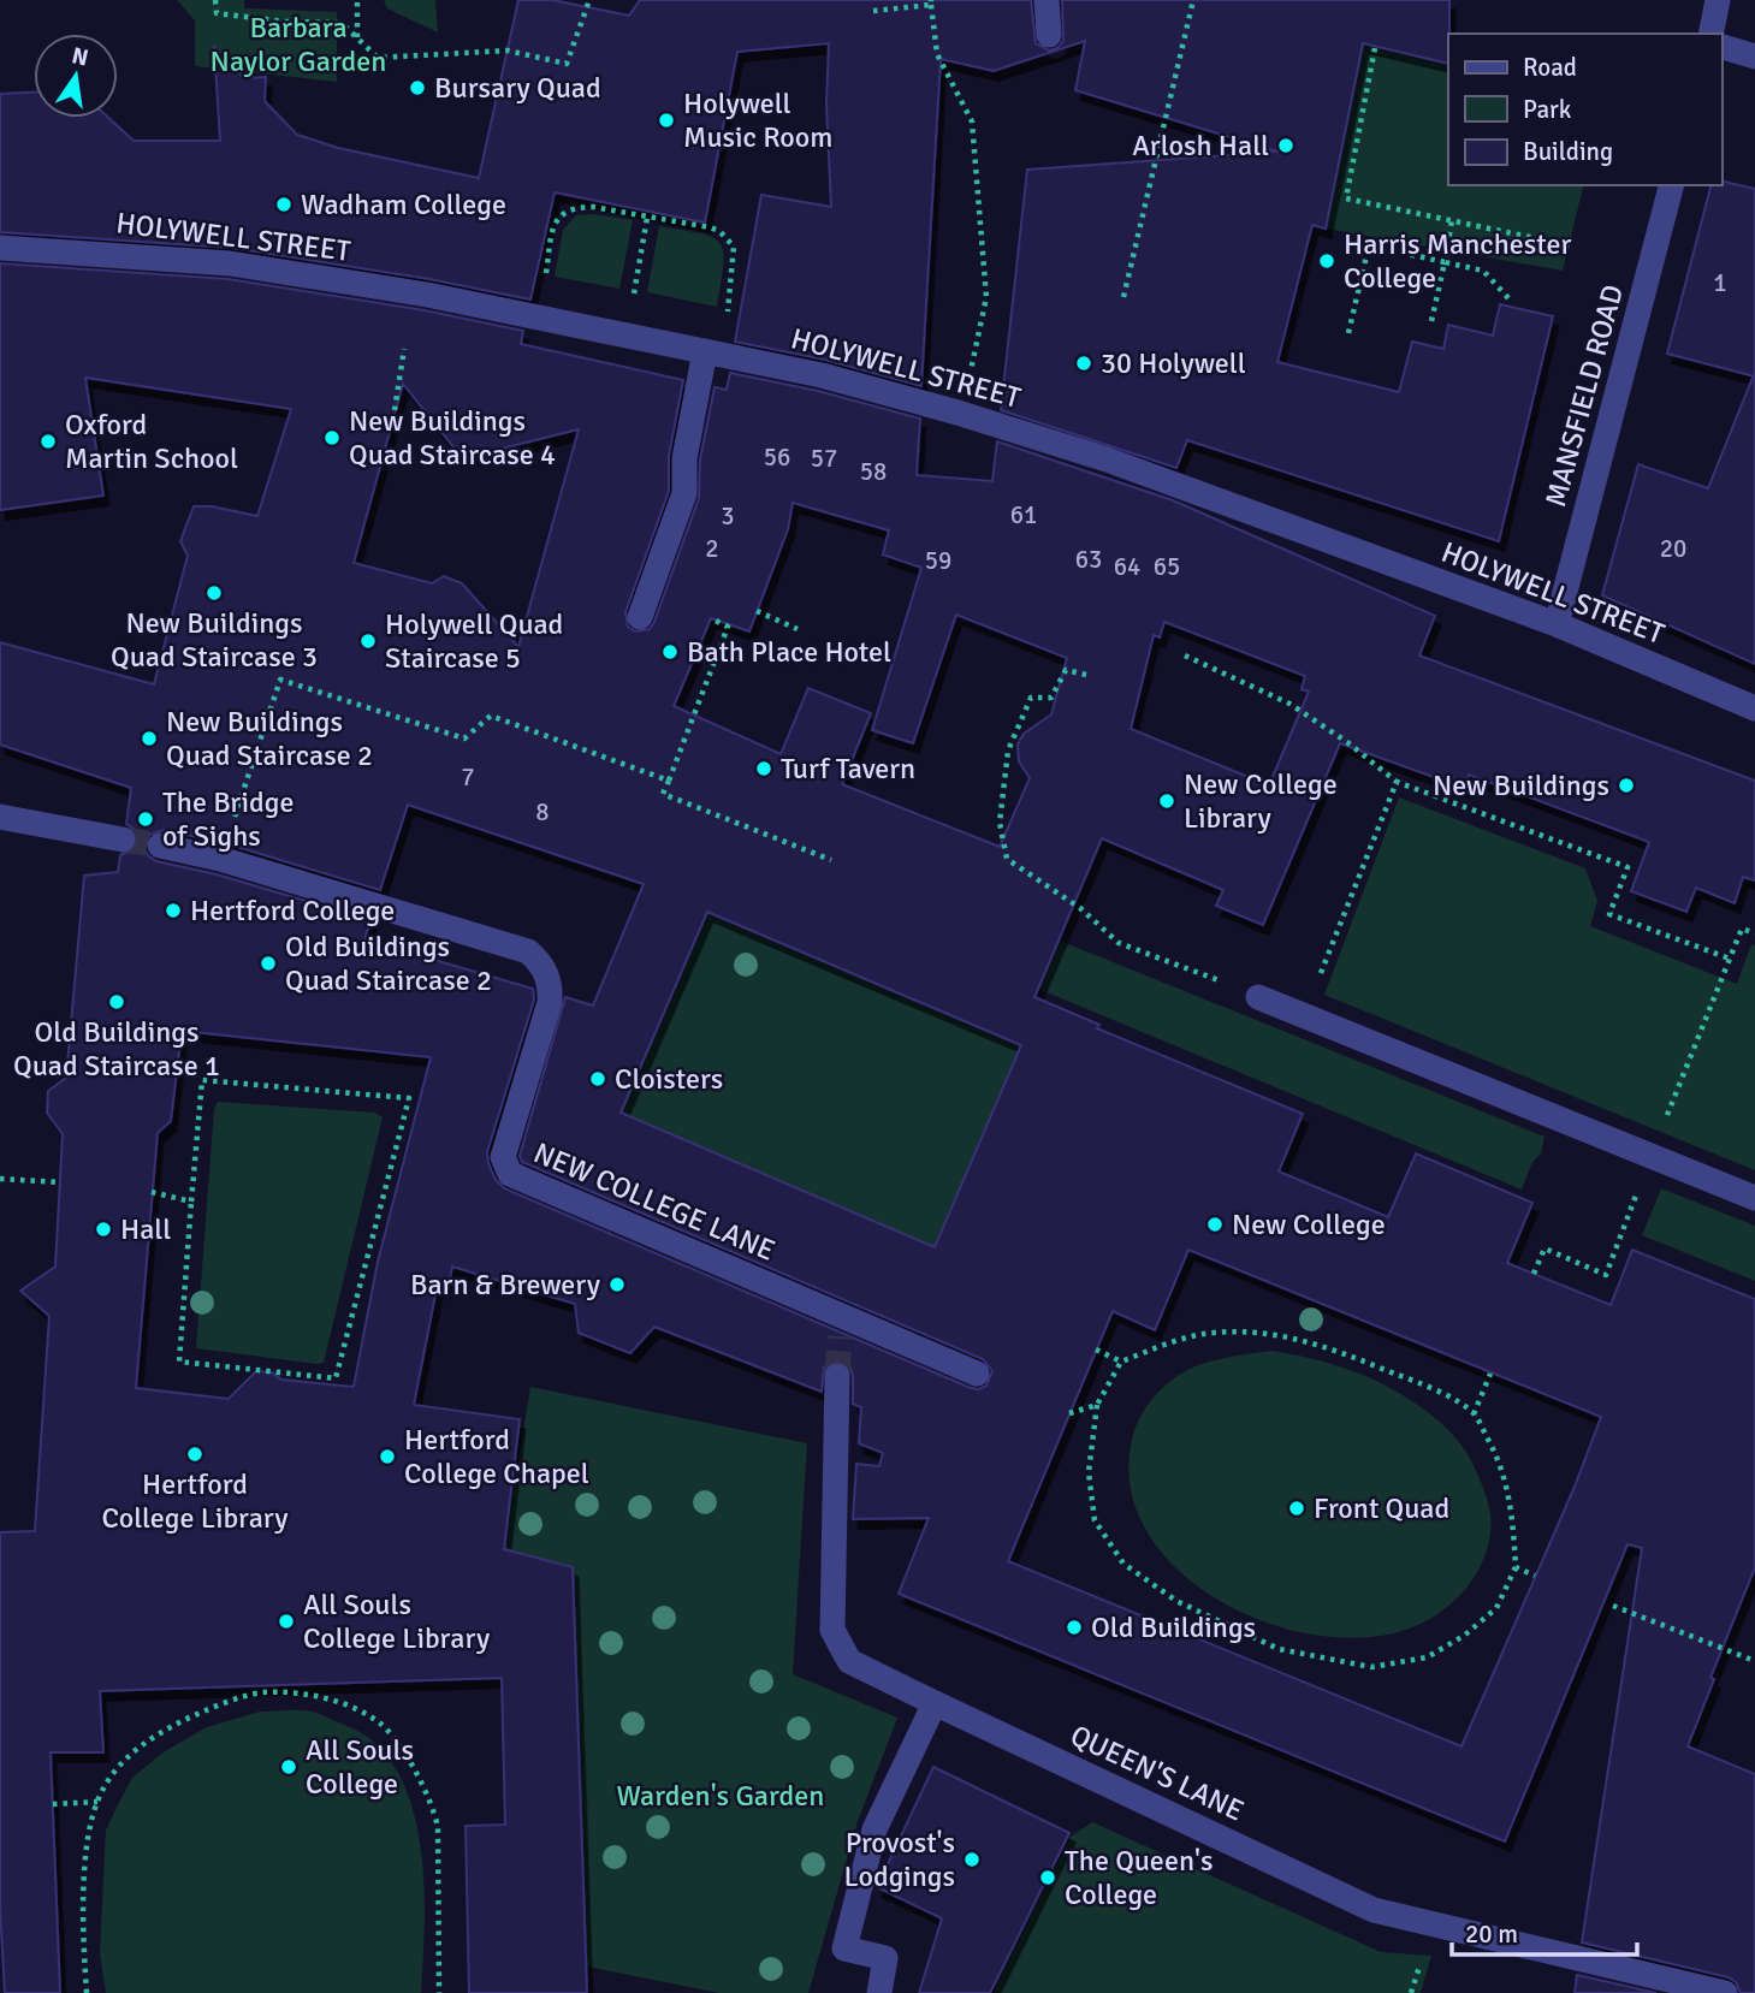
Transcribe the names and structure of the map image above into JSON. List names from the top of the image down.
{
  "streets": {
    "street": [
      "HOLYWELL STREET",
      "MANSFIELD ROAD",
      "NEW COLLEGE LANE",
      "QUEEN'S LANE"
    ]
  },
  "crossings": [
    ["HOLYWELL STREET", "MANSFIELD ROAD"]
  ],
  "parks": ["Barbara Naylor Garden", "Warden's Garden"],
  "places": [
    "Bursary Quad",
    "Holywell Music Room",
    "Arlosh Hall",
    "Wadham College",
    "Harris Manchester College",
    "30 Holywell",
    "New Buildings Quad Staircase 4",
    "Oxford Martin School",
    "New Buildings Quad Staircase 3",
    "Holywell Quad Staircase 5",
    "Bath Place Hotel",
    "New Buildings Quad Staircase 2",
    "Turf Tavern",
    "New Buildings",
    "New College Library",
    "The Bridge of Sighs",
    "Hertford College",
    "Old Buildings Quad Staircase 2",
    "Old Buildings Quad Staircase 1",
    "Cloisters",
    "New College",
    "Hall",
    "Barn & Brewery",
    "Hertford College Library",
    "Hertford College Chapel",
    "Front Quad",
    "All Souls College Library",
    "Old Buildings",
    "All Souls College",
    "Provost's Lodgings",
    "The Queen's College"
  ],
  "house_numbers": [
    "1",
    "56",
    "57",
    "58",
    "61",
    "3",
    "2",
    "20",
    "63",
    "59",
    "64",
    "65",
    "7",
    "8"
  ],
  "legend": ["Road", "Park", "Building"],
  "scale_bar": "20 m",
  "north": "top"
}
